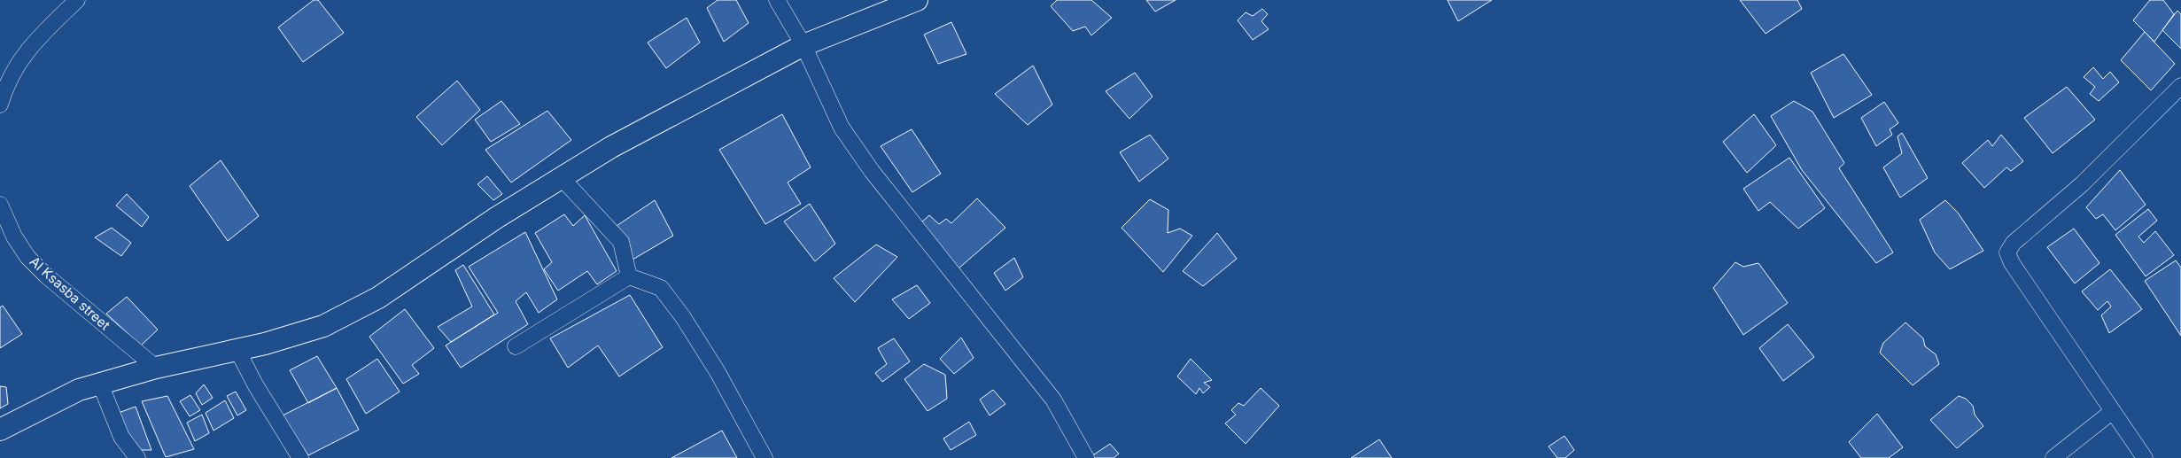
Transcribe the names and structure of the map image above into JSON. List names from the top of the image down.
{
  "streets": {
    "street": ["Al Ksasba street"]
  }
}
